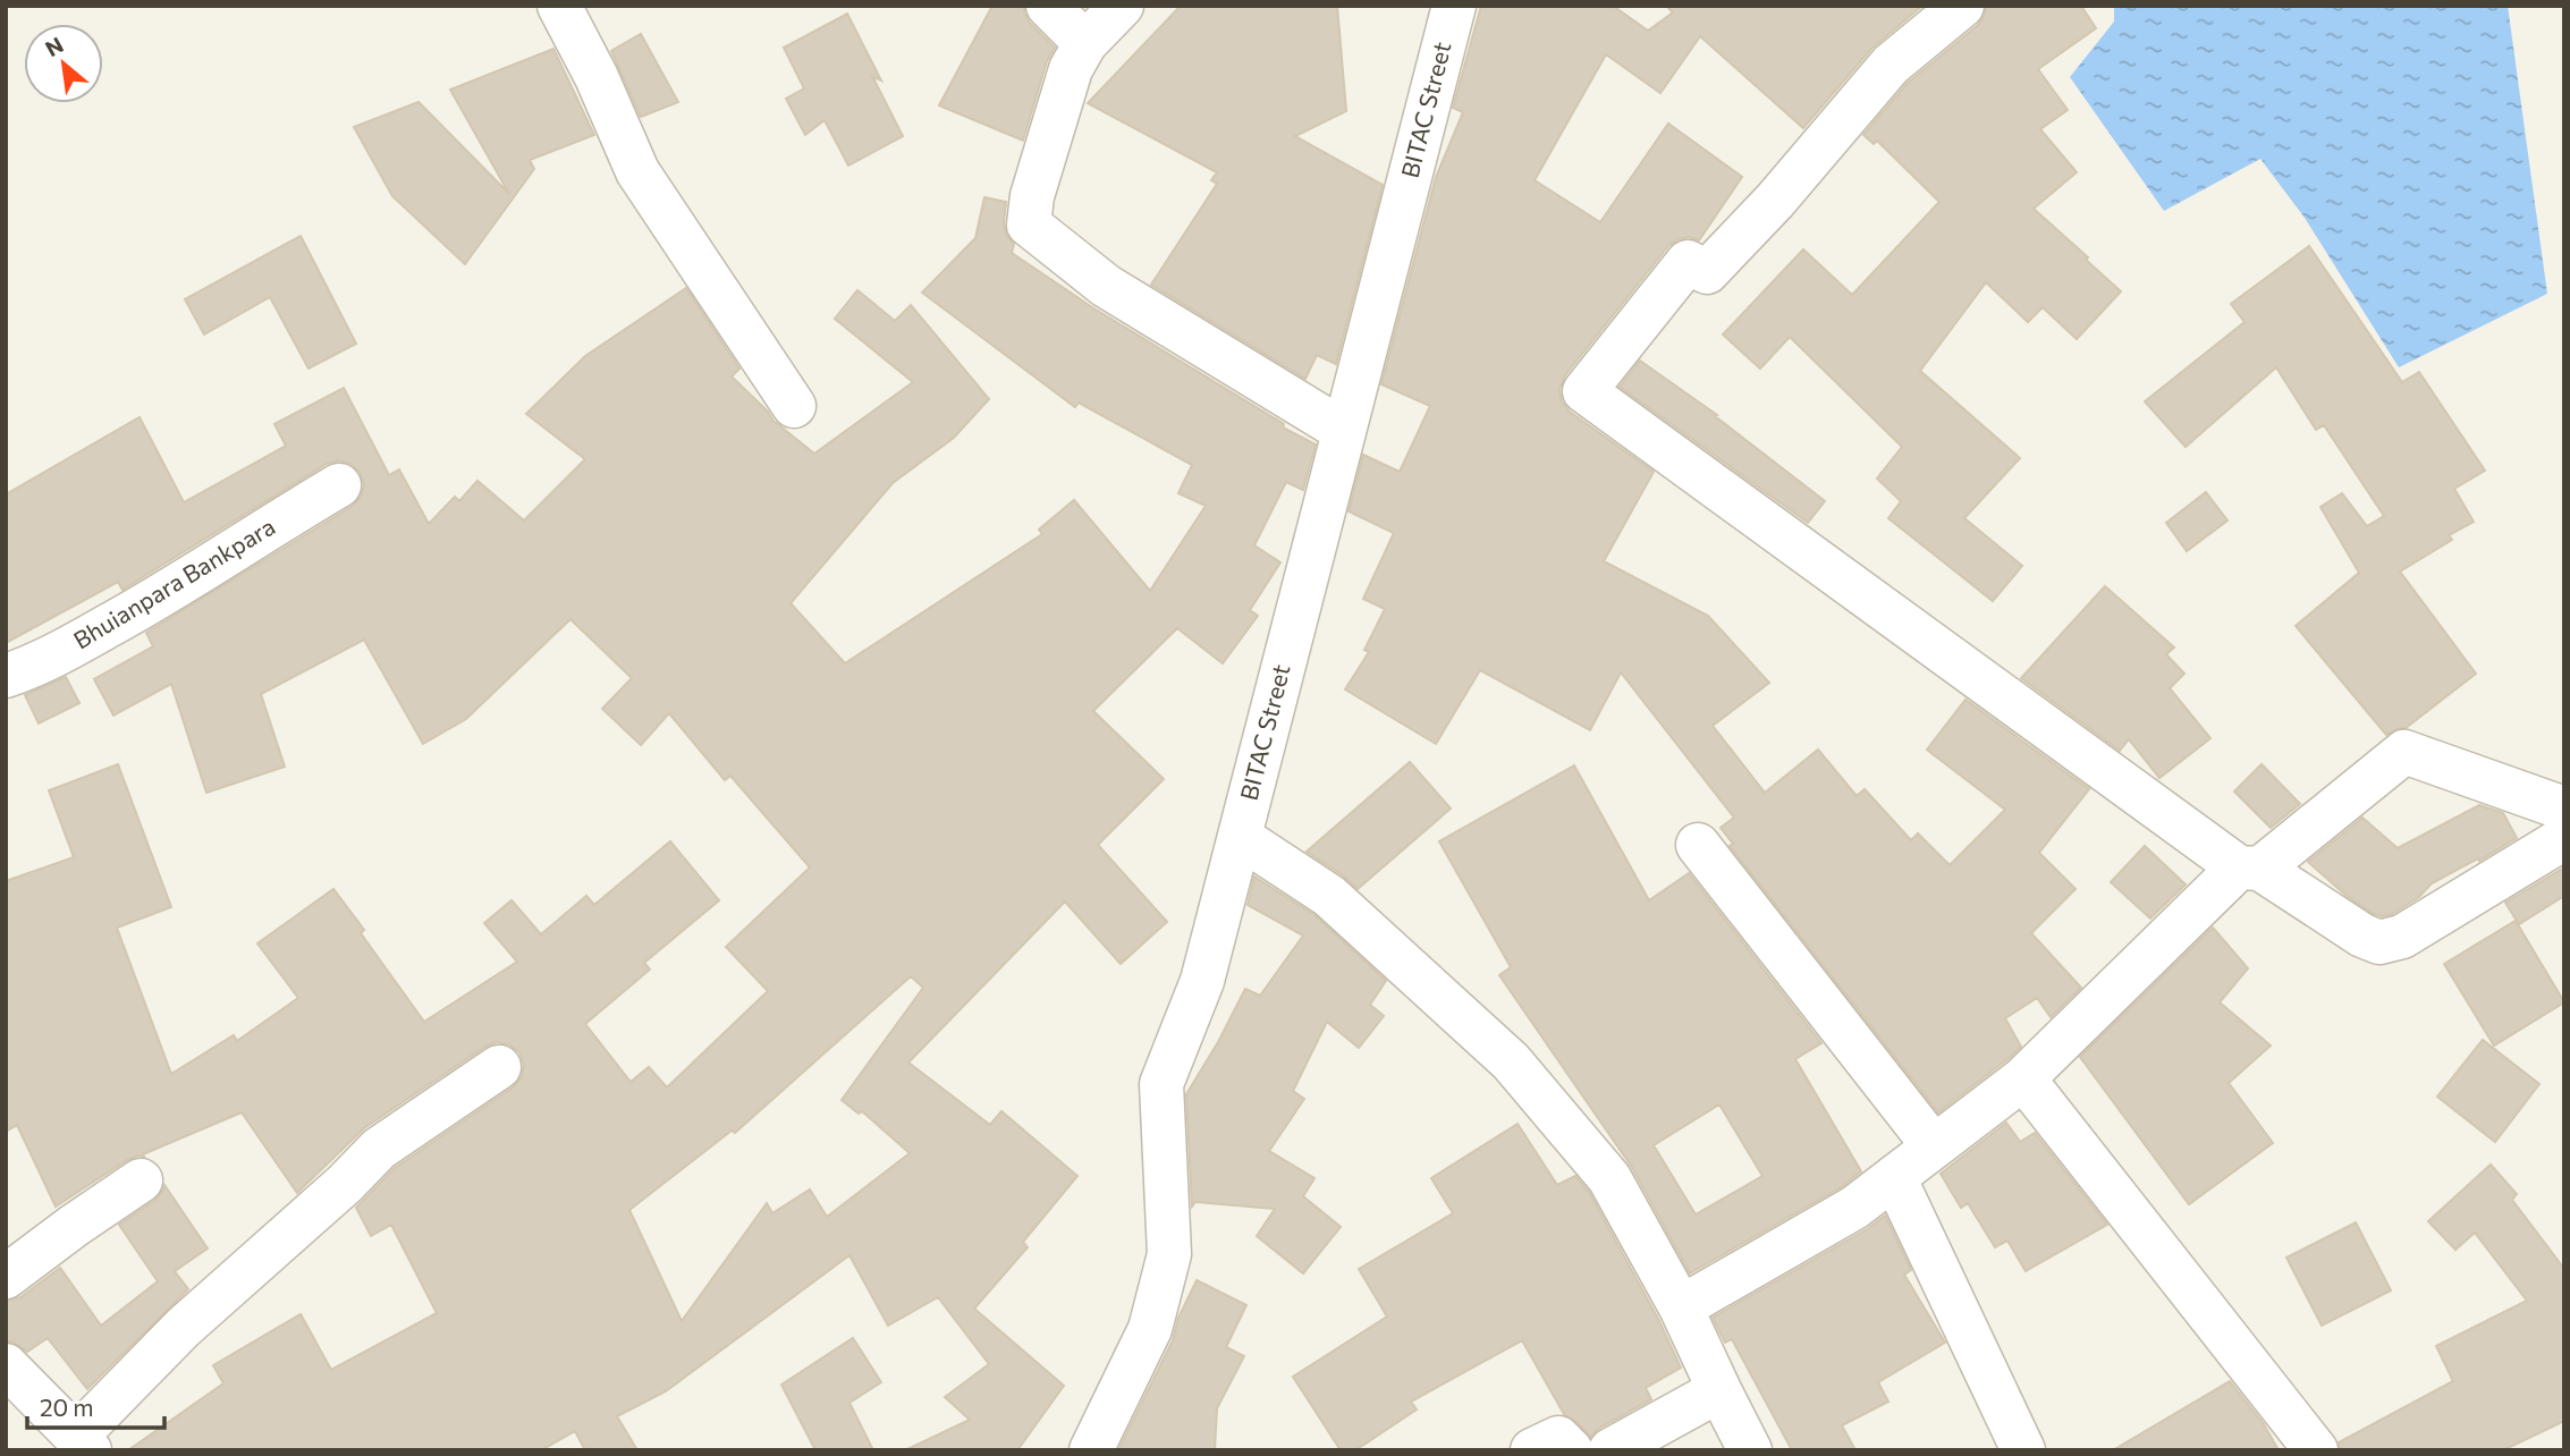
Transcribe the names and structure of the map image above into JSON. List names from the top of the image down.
{
  "streets": {
    "street": ["BITAC Street", "Bhuianpara Bankpara"]
  },
  "scale_bar": "20 m",
  "north": "top left"
}
